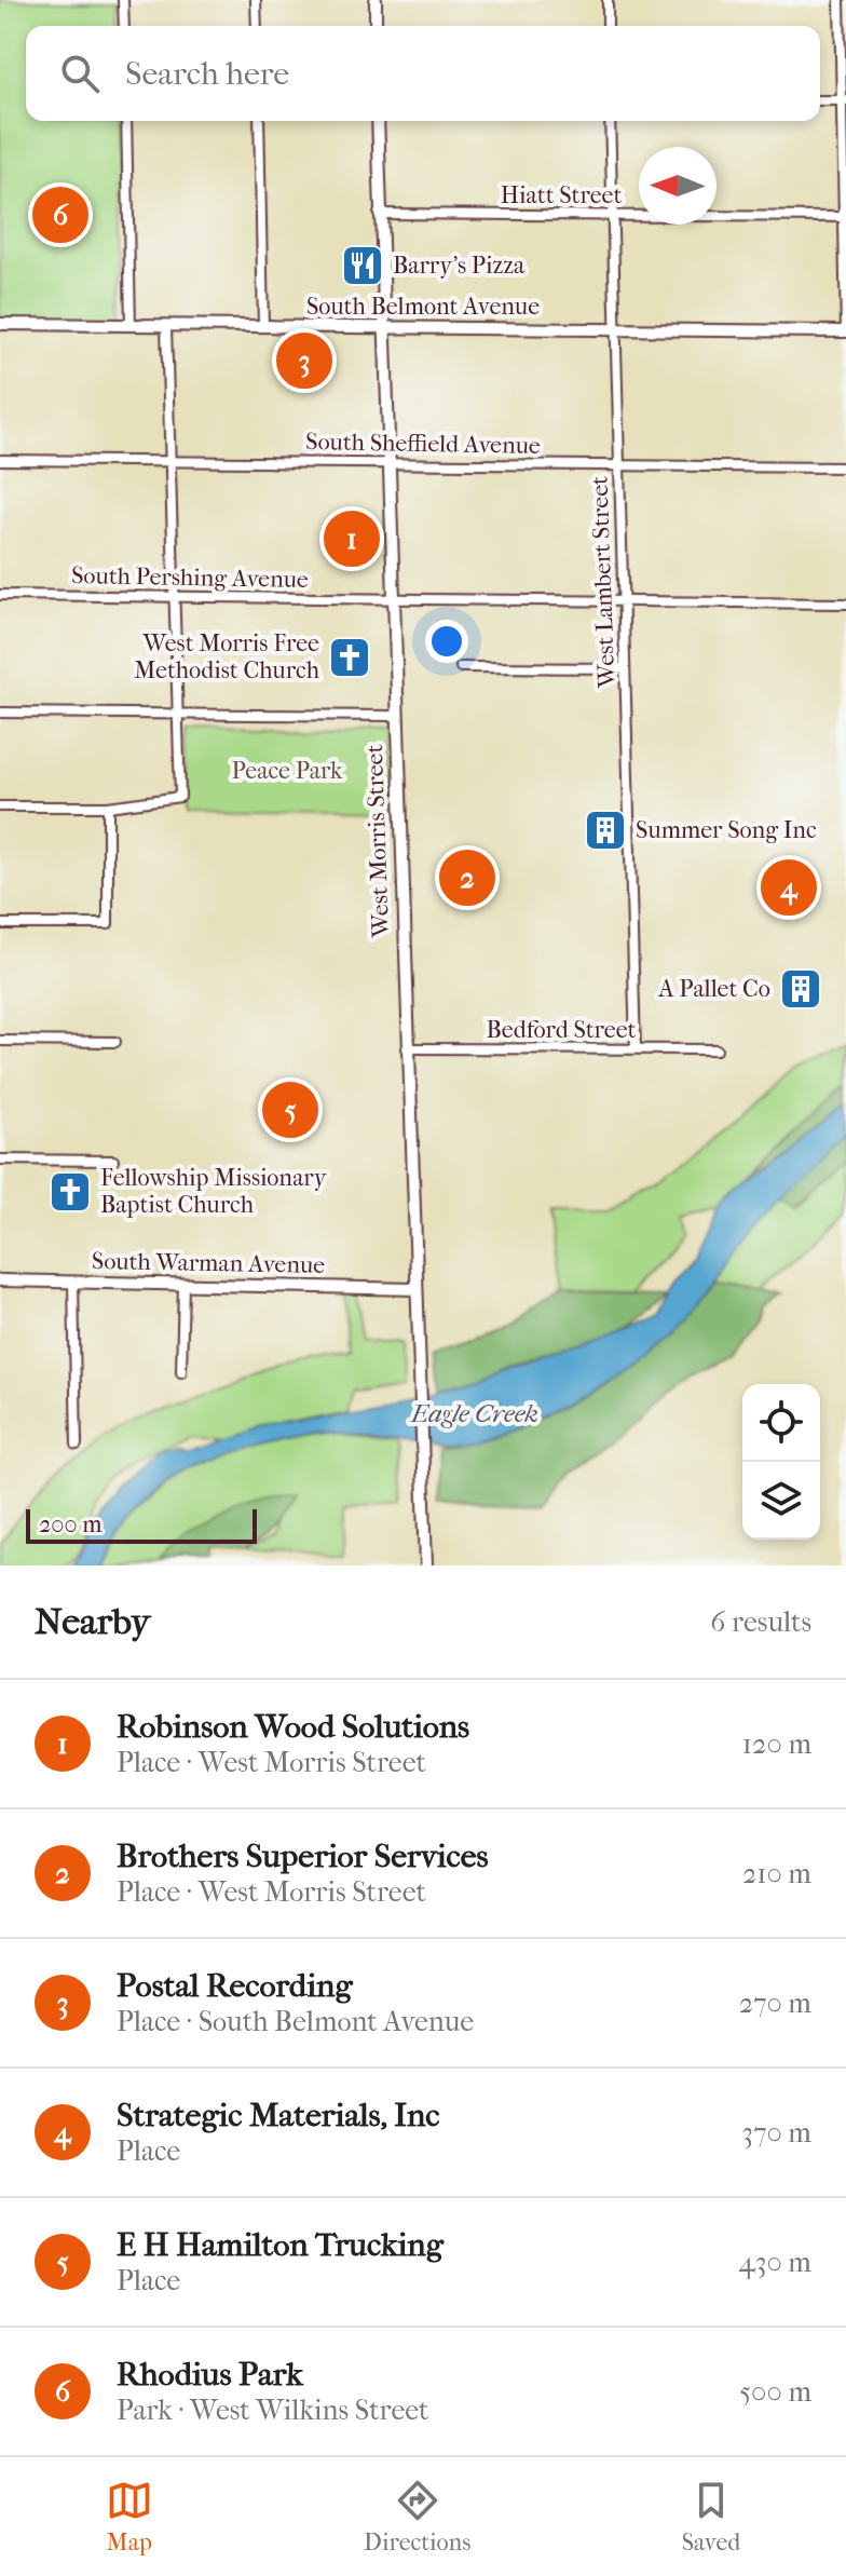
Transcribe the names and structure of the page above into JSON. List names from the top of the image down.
{
  "streets": {
    "main road": ["South Belmont Avenue", "West Morris Street", "South Warman Avenue"],
    "street": [
      "Hiatt Street",
      "South Sheffield Avenue",
      "South Pershing Avenue",
      "West Lambert Street",
      "Bedford Street"
    ]
  },
  "crossings": [
    ["Hiatt Street", "West Lambert Street"],
    ["Hiatt Street", "West Morris Street"],
    ["South Belmont Avenue", "West Lambert Street"],
    ["South Belmont Avenue", "West Morris Street"],
    ["South Sheffield Avenue", "West Lambert Street"],
    ["South Sheffield Avenue", "West Morris Street"],
    ["South Pershing Avenue", "West Lambert Street"],
    ["South Pershing Avenue", "West Morris Street"],
    ["West Lambert Street", "Bedford Street"],
    ["West Morris Street", "Bedford Street"],
    ["West Morris Street", "South Warman Avenue"]
  ],
  "water": ["Eagle Creek"],
  "parks": ["Peace Park"],
  "places": {
    "restaurant": ["Barry's Pizza"],
    "church": ["West Morris Free Methodist Church", "Fellowship Missionary Baptist Church"],
    "building": ["Summer Song Inc", "A Pallet Co"]
  },
  "scale_bar": "200 m",
  "north": "left",
  "page": {
    "search": "Search here",
    "pins": [
      "6",
      "3",
      "1",
      "2",
      "4",
      "5"
    ],
    "scale": "200 m",
    "heading": ["Nearby", "6 results"],
    "list": [
      {
        "mark": "1",
        "name": "Robinson Wood Solutions",
        "note": "Place · West Morris Street",
        "value": "120 m"
      },
      {
        "mark": "2",
        "name": "Brothers Superior Services",
        "note": "Place · West Morris Street",
        "value": "210 m"
      },
      {
        "mark": "3",
        "name": "Postal Recording",
        "note": "Place · South Belmont Avenue",
        "value": "270 m"
      },
      {
        "mark": "4",
        "name": "Strategic Materials, Inc",
        "note": "Place",
        "value": "370 m"
      },
      {
        "mark": "5",
        "name": "E H Hamilton Trucking",
        "note": "Place",
        "value": "430 m"
      },
      {
        "mark": "6",
        "name": "Rhodius Park",
        "note": "Park · West Wilkins Street",
        "value": "500 m"
      }
    ],
    "nav": ["Map", "Directions", "Saved"]
  }
}
